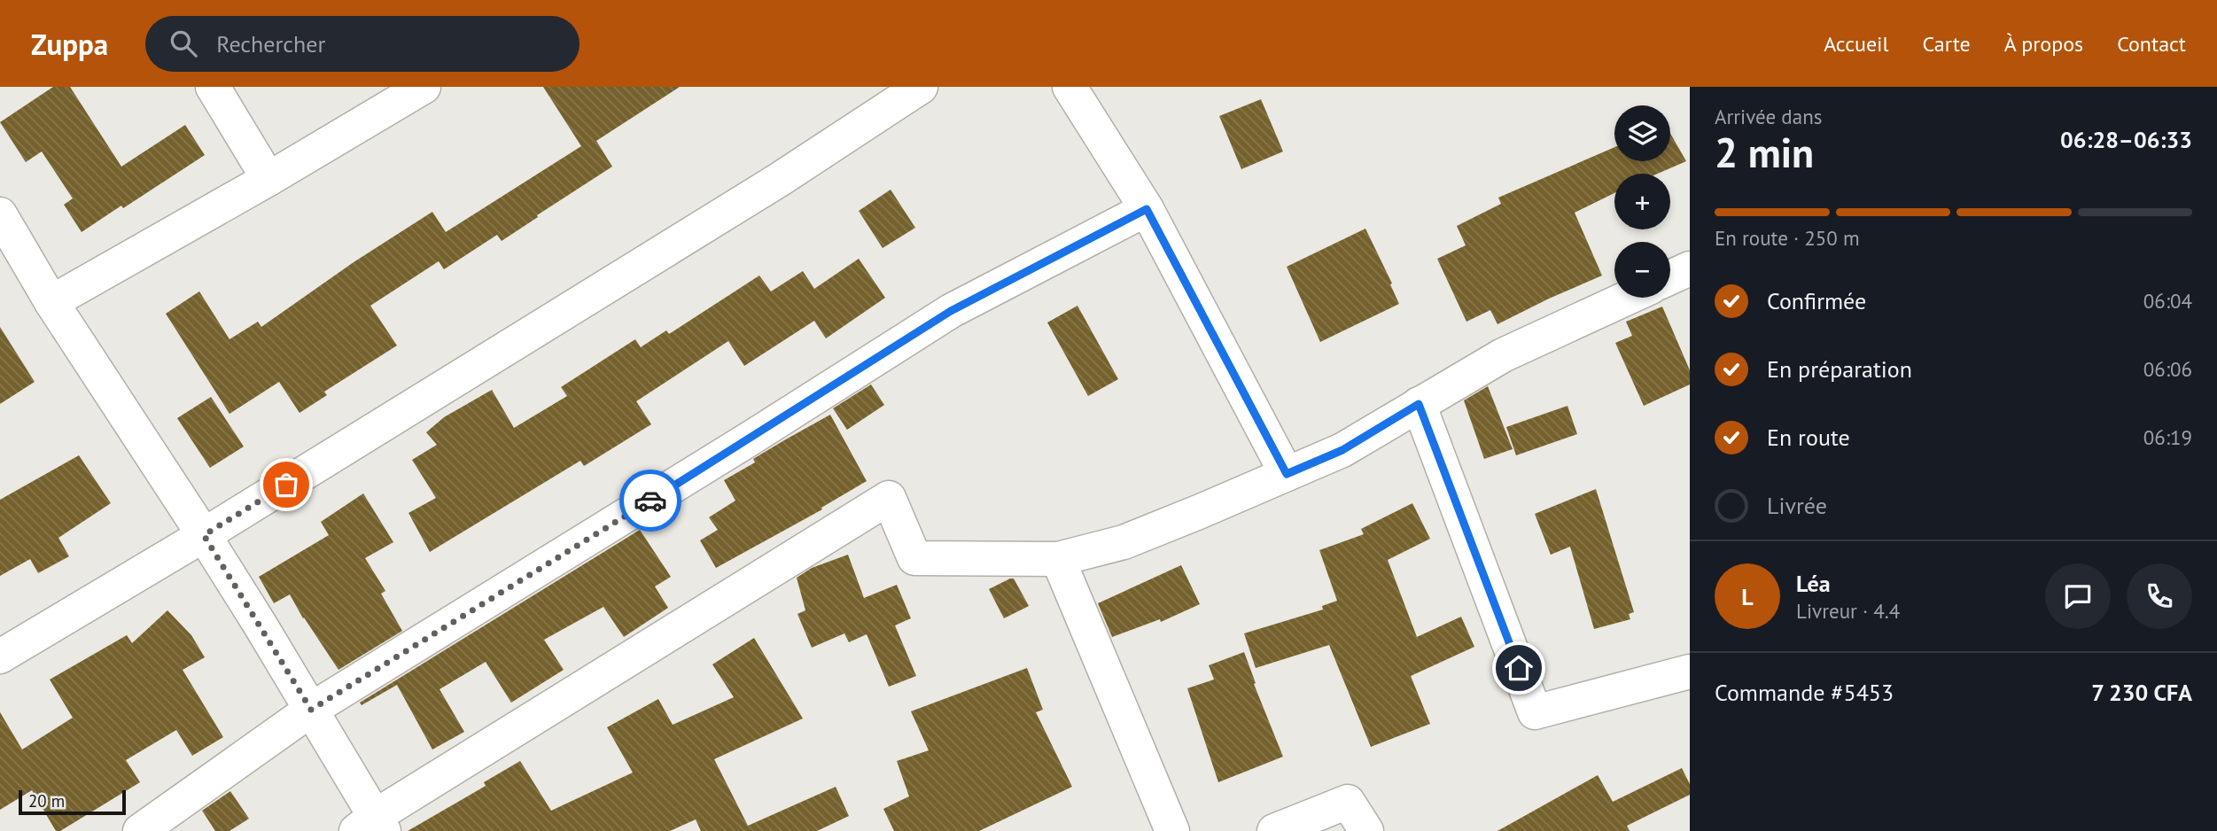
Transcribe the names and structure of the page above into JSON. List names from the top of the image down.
{
  "scale_bar": "20 m",
  "page": {
    "header": "Zuppa",
    "search": "Rechercher",
    "nav": [
      "Accueil",
      "Carte",
      "À propos",
      "Contact"
    ],
    "heading": ["2 min", "Arrivée dans", "06:28–06:33"],
    "panel": [
      "Léa",
      "Livreur · 4.4",
      "Commande #5453",
      "7 230 CFA"
    ],
    "map_buttons": ["+", "−"],
    "bar": "En route · 250 m",
    "list": [
      ["Confirmée", "06:04"],
      ["En préparation", "06:06"],
      ["En route", "06:19"],
      "Livrée"
    ],
    "round": "L",
    "scale": "20 m"
  }
}
